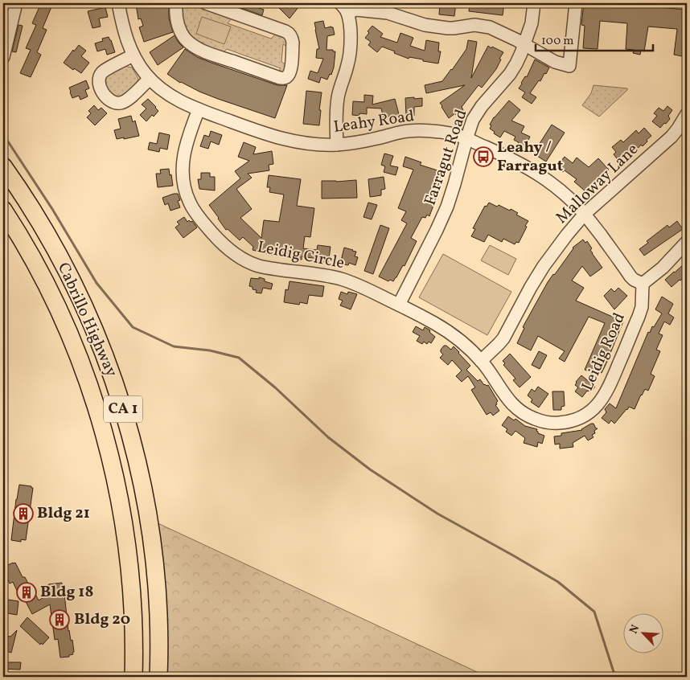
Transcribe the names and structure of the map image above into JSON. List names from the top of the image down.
{
  "streets": {
    "highway": ["Cabrillo Highway", "CA 1"],
    "street": [
      "Leahy Road",
      "Farragut Road",
      "Malloway Lane",
      "Leidig Circle",
      "Leidig Road"
    ]
  },
  "crossings": [
    ["Leahy Road", "Farragut Road"],
    ["Leahy Road", "Malloway Lane"],
    ["Leahy Road", "Leidig Circle"],
    ["Leahy Road", "Leidig Road"],
    ["Farragut Road", "Leidig Circle"],
    ["Malloway Lane", "Leidig Circle"],
    ["Malloway Lane", "Leidig Road"],
    ["Leidig Circle", "Leidig Road"]
  ],
  "places": {
    "bus stop": ["Leahy / Farragut"],
    "building": ["Bldg 21", "Bldg 18", "Bldg 20"]
  },
  "scale_bar": "100 m",
  "north": "top left"
}
